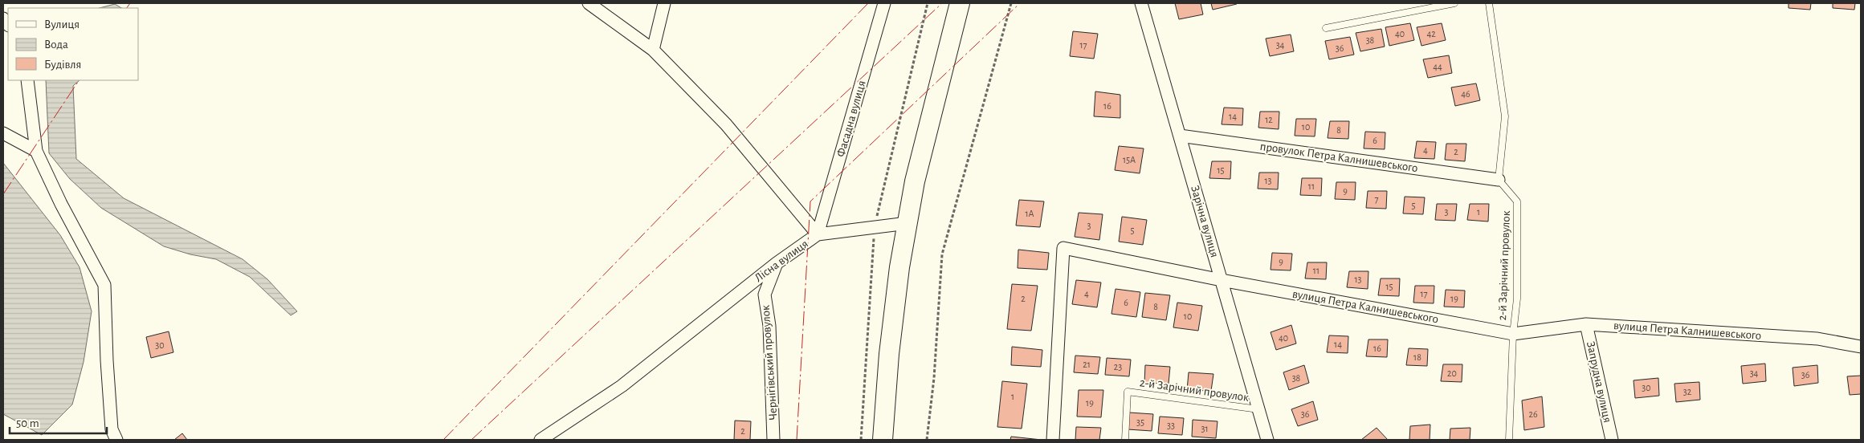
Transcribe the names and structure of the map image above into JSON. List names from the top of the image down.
{
  "streets": {
    "street": [
      "Фасадна вулиця",
      "провулок Петра Калнишевського",
      "Зарічна вулиця",
      "Лісна вулиця",
      "вулиця Петра Калнишевського",
      "Чернігівський провулок",
      "Запрудна вулиця"
    ],
    "lane": ["2-й Зарічний провулок"]
  },
  "crossings": [
    ["Фасадна вулиця", "Лісна вулиця"],
    ["провулок Петра Калнишевського", "Зарічна вулиця"],
    ["провулок Петра Калнишевського", "2-й Зарічний провулок"],
    ["Зарічна вулиця", "2-й Зарічний провулок"],
    ["Зарічна вулиця", "вулиця Петра Калнишевського"],
    ["Лісна вулиця", "Чернігівський провулок"],
    ["2-й Зарічний провулок", "вулиця Петра Калнишевського"],
    ["вулиця Петра Калнишевського", "Запрудна вулиця"]
  ],
  "house_numbers": [
    "40",
    "42",
    "38",
    "17",
    "34",
    "36",
    "44",
    "46",
    "16",
    "14",
    "12",
    "10",
    "8",
    "6",
    "4",
    "2",
    "15А",
    "15",
    "13",
    "11",
    "9",
    "7",
    "5",
    "3",
    "1",
    "1А",
    "3",
    "5",
    "9",
    "11",
    "13",
    "15",
    "4",
    "17",
    "2",
    "19",
    "6",
    "8",
    "10",
    "40",
    "14",
    "30",
    "16",
    "18",
    "21",
    "23",
    "20",
    "34",
    "36",
    "38",
    "30",
    "32",
    "1",
    "19",
    "36",
    "26",
    "35",
    "33",
    "31",
    "2"
  ],
  "legend": ["Вулиця", "Вода", "Будівля"],
  "scale_bar": "50 m"
}
